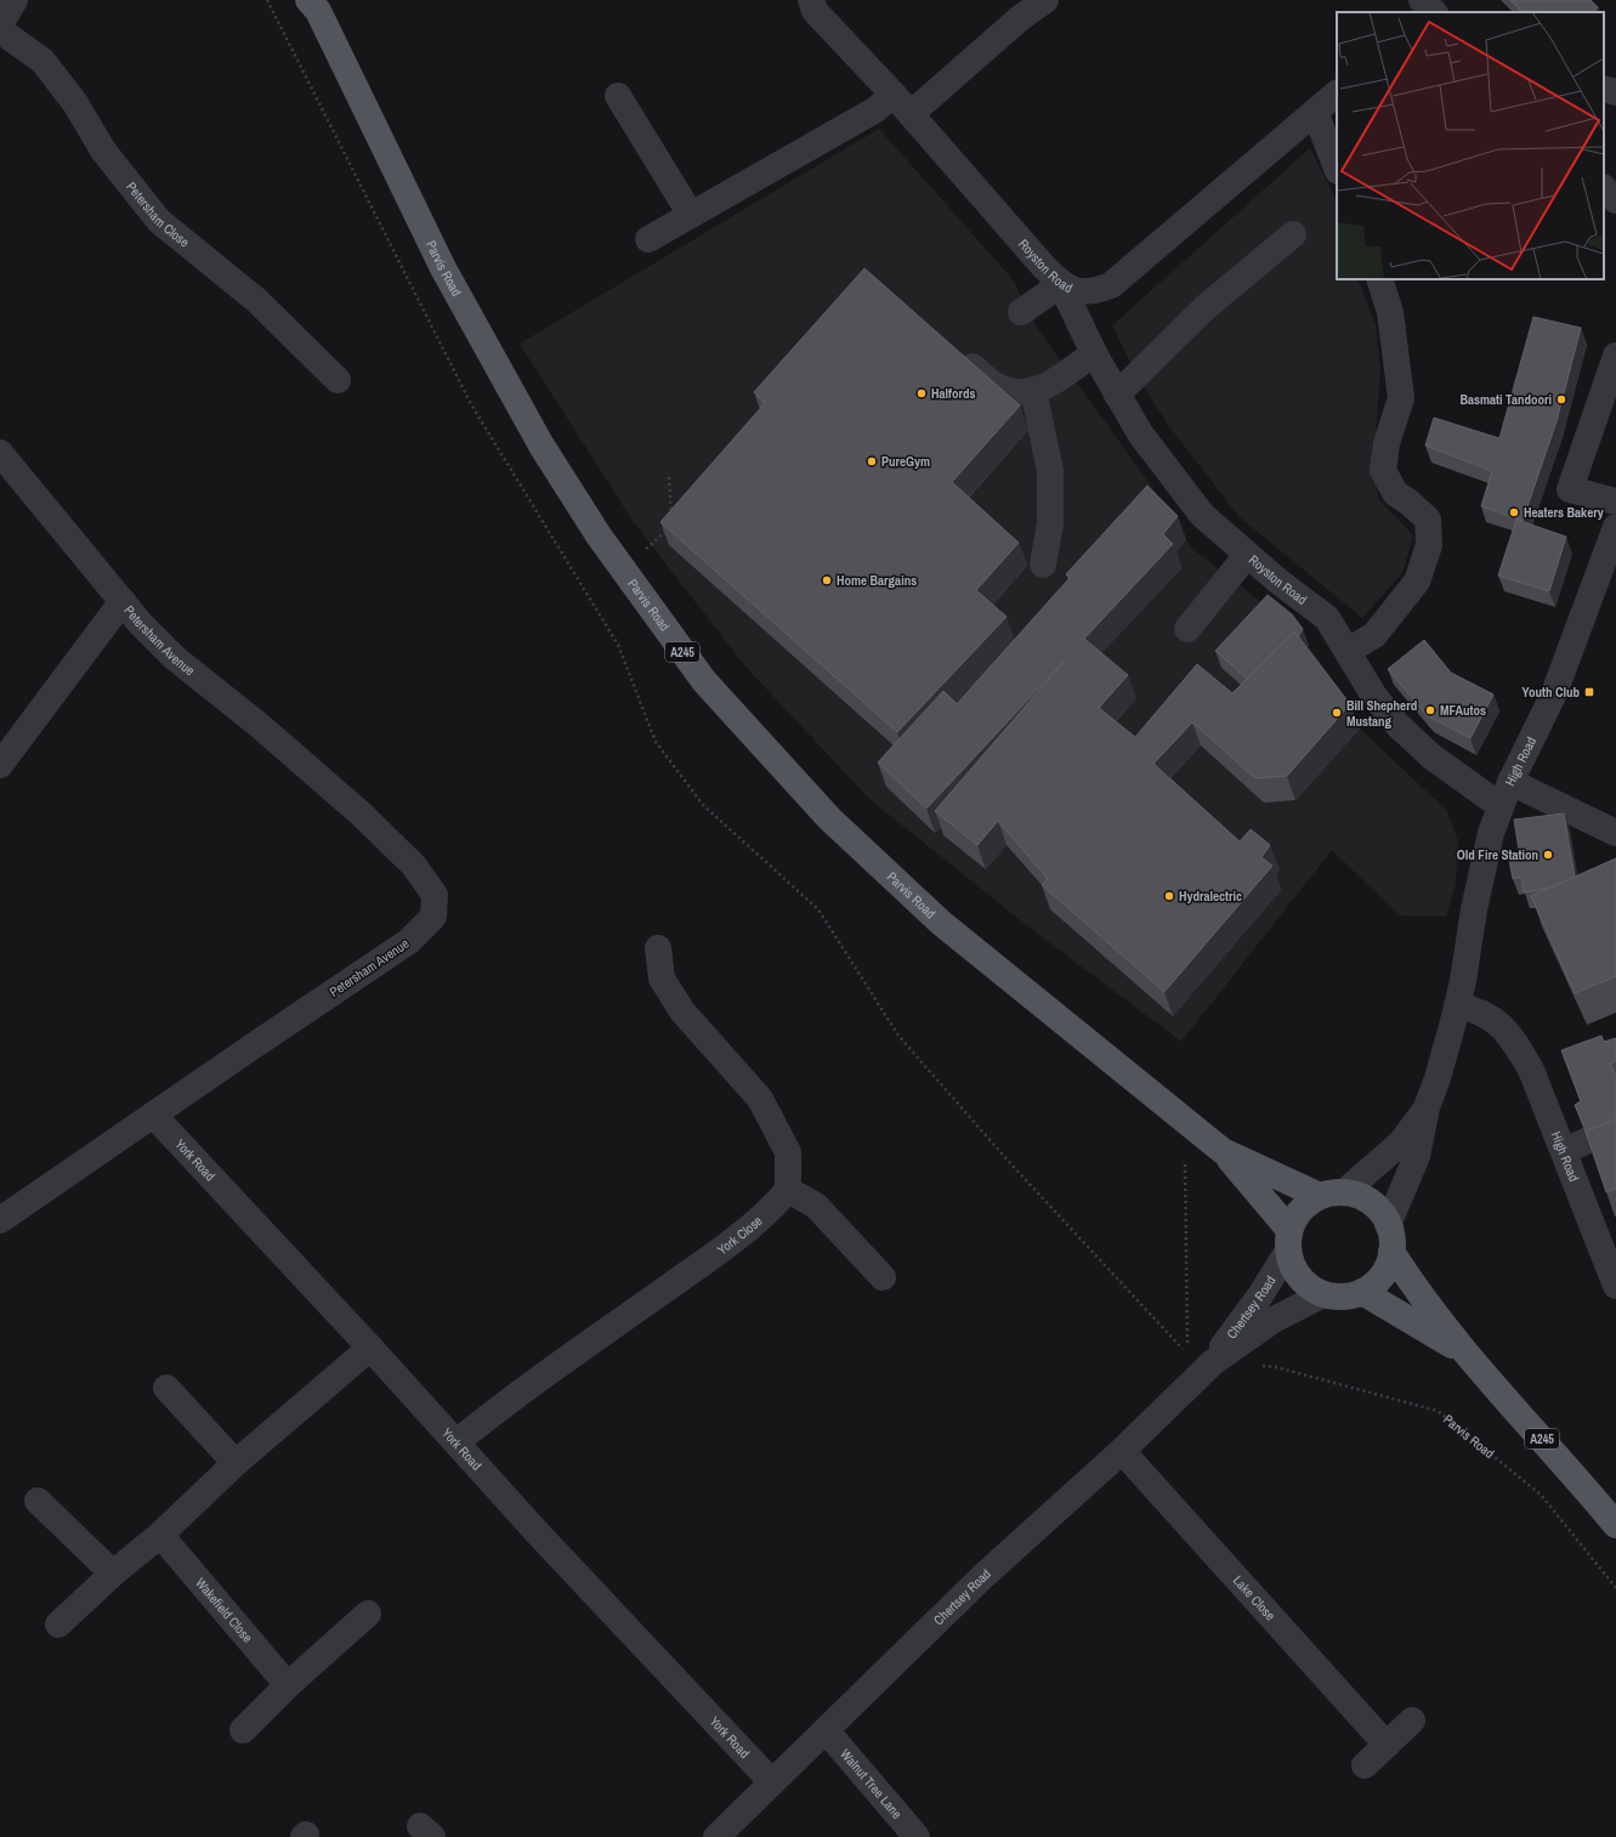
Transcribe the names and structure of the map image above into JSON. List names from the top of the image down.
{
  "streets": {
    "main road": ["Parvis Road", "A245"],
    "street": [
      "Petersham Close",
      "Royston Road",
      "Petersham Avenue",
      "High Road",
      "York Road",
      "York Close",
      "Chertsey Road",
      "Lake Close",
      "Wakefield Close",
      "Walnut Tree Lane"
    ]
  },
  "crossings": [
    ["Royston Road", "High Road"],
    ["Parvis Road", "A245"],
    ["Parvis Road", "High Road"],
    ["Parvis Road", "Chertsey Road"],
    ["Petersham Avenue", "York Road"],
    ["A245", "High Road"],
    ["A245", "Chertsey Road"],
    ["High Road", "Chertsey Road"],
    ["York Road", "York Close"],
    ["York Road", "Chertsey Road"],
    ["Chertsey Road", "Lake Close"],
    ["Chertsey Road", "Walnut Tree Lane"]
  ],
  "places": {
    "other": [
      "Halfords",
      "Basmati Tandoori",
      "PureGym",
      "Heaters Bakery",
      "Home Bargains",
      "MFAutos",
      "Bill Shepherd Mustang",
      "Old Fire Station",
      "Hydralectric"
    ],
    "transit": ["Youth Club"]
  }
}
